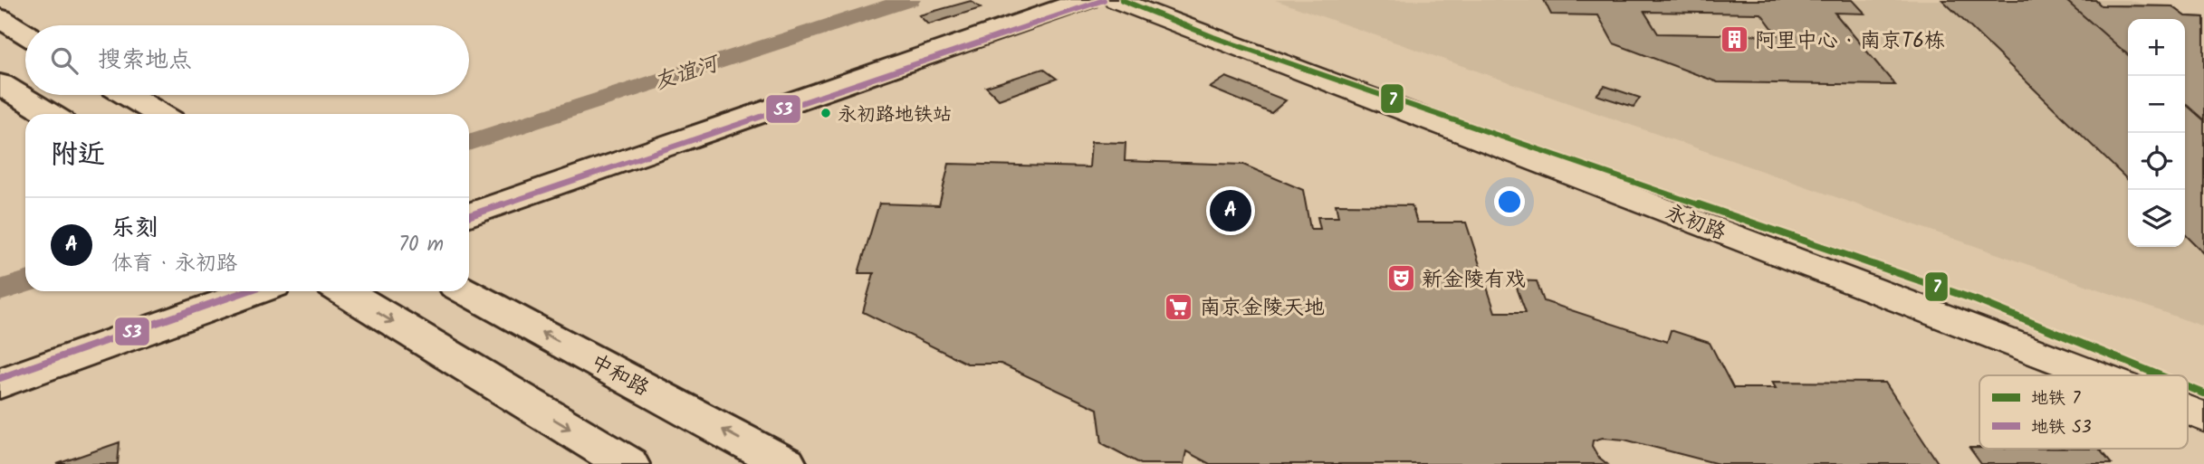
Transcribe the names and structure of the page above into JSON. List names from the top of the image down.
{
  "streets": {
    "main road": ["中和路"],
    "street": ["永初路"]
  },
  "water": ["友谊河"],
  "places": {
    "building": ["阿里中心 · 南京T6栋"],
    "other": ["永初路地铁站"],
    "theatre": ["新金陵有戏"],
    "supermarket": ["南京金陵天地"]
  },
  "lines": ["metro line 7", "metro line S3"],
  "legend": ["地铁 7", "地铁 S3"],
  "page": {
    "map_buttons": ["+", "−"],
    "search": "搜索地点",
    "heading": "附近",
    "pins": "A",
    "list": [
      {
        "mark": "A",
        "name": "乐刻",
        "note": "体育 · 永初路",
        "value": "70 m"
      }
    ]
  }
}
